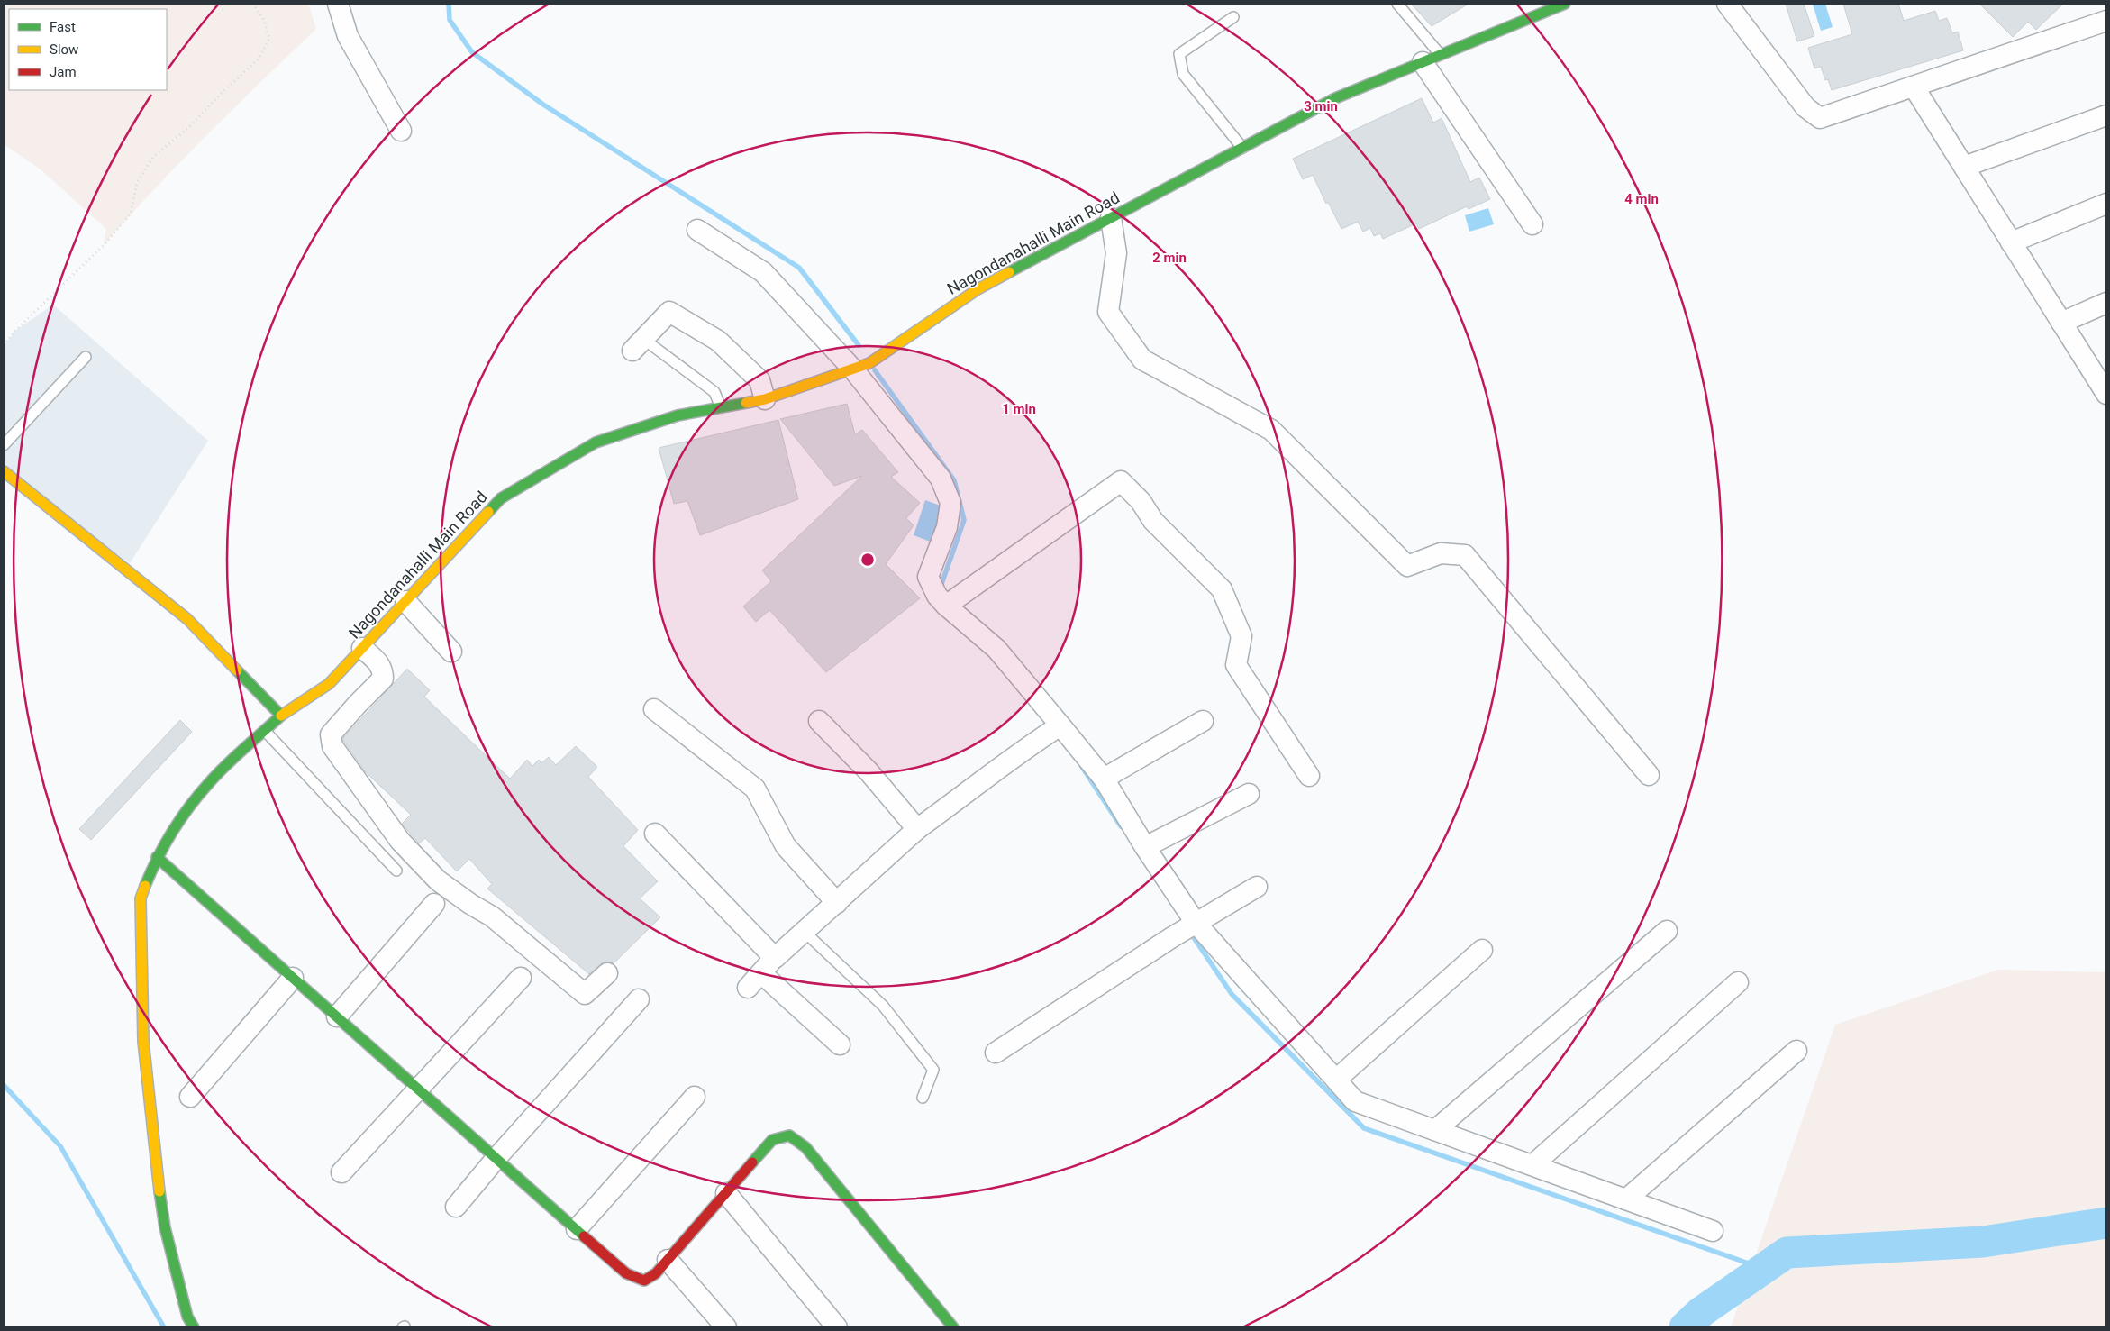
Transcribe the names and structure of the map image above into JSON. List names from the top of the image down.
{
  "streets": {
    "street": ["Nagondanahalli Main Road"]
  },
  "legend": ["Fast", "Slow", "Jam"],
  "rings": [
    "3 min",
    "4 min",
    "2 min",
    "1 min"
  ]
}
